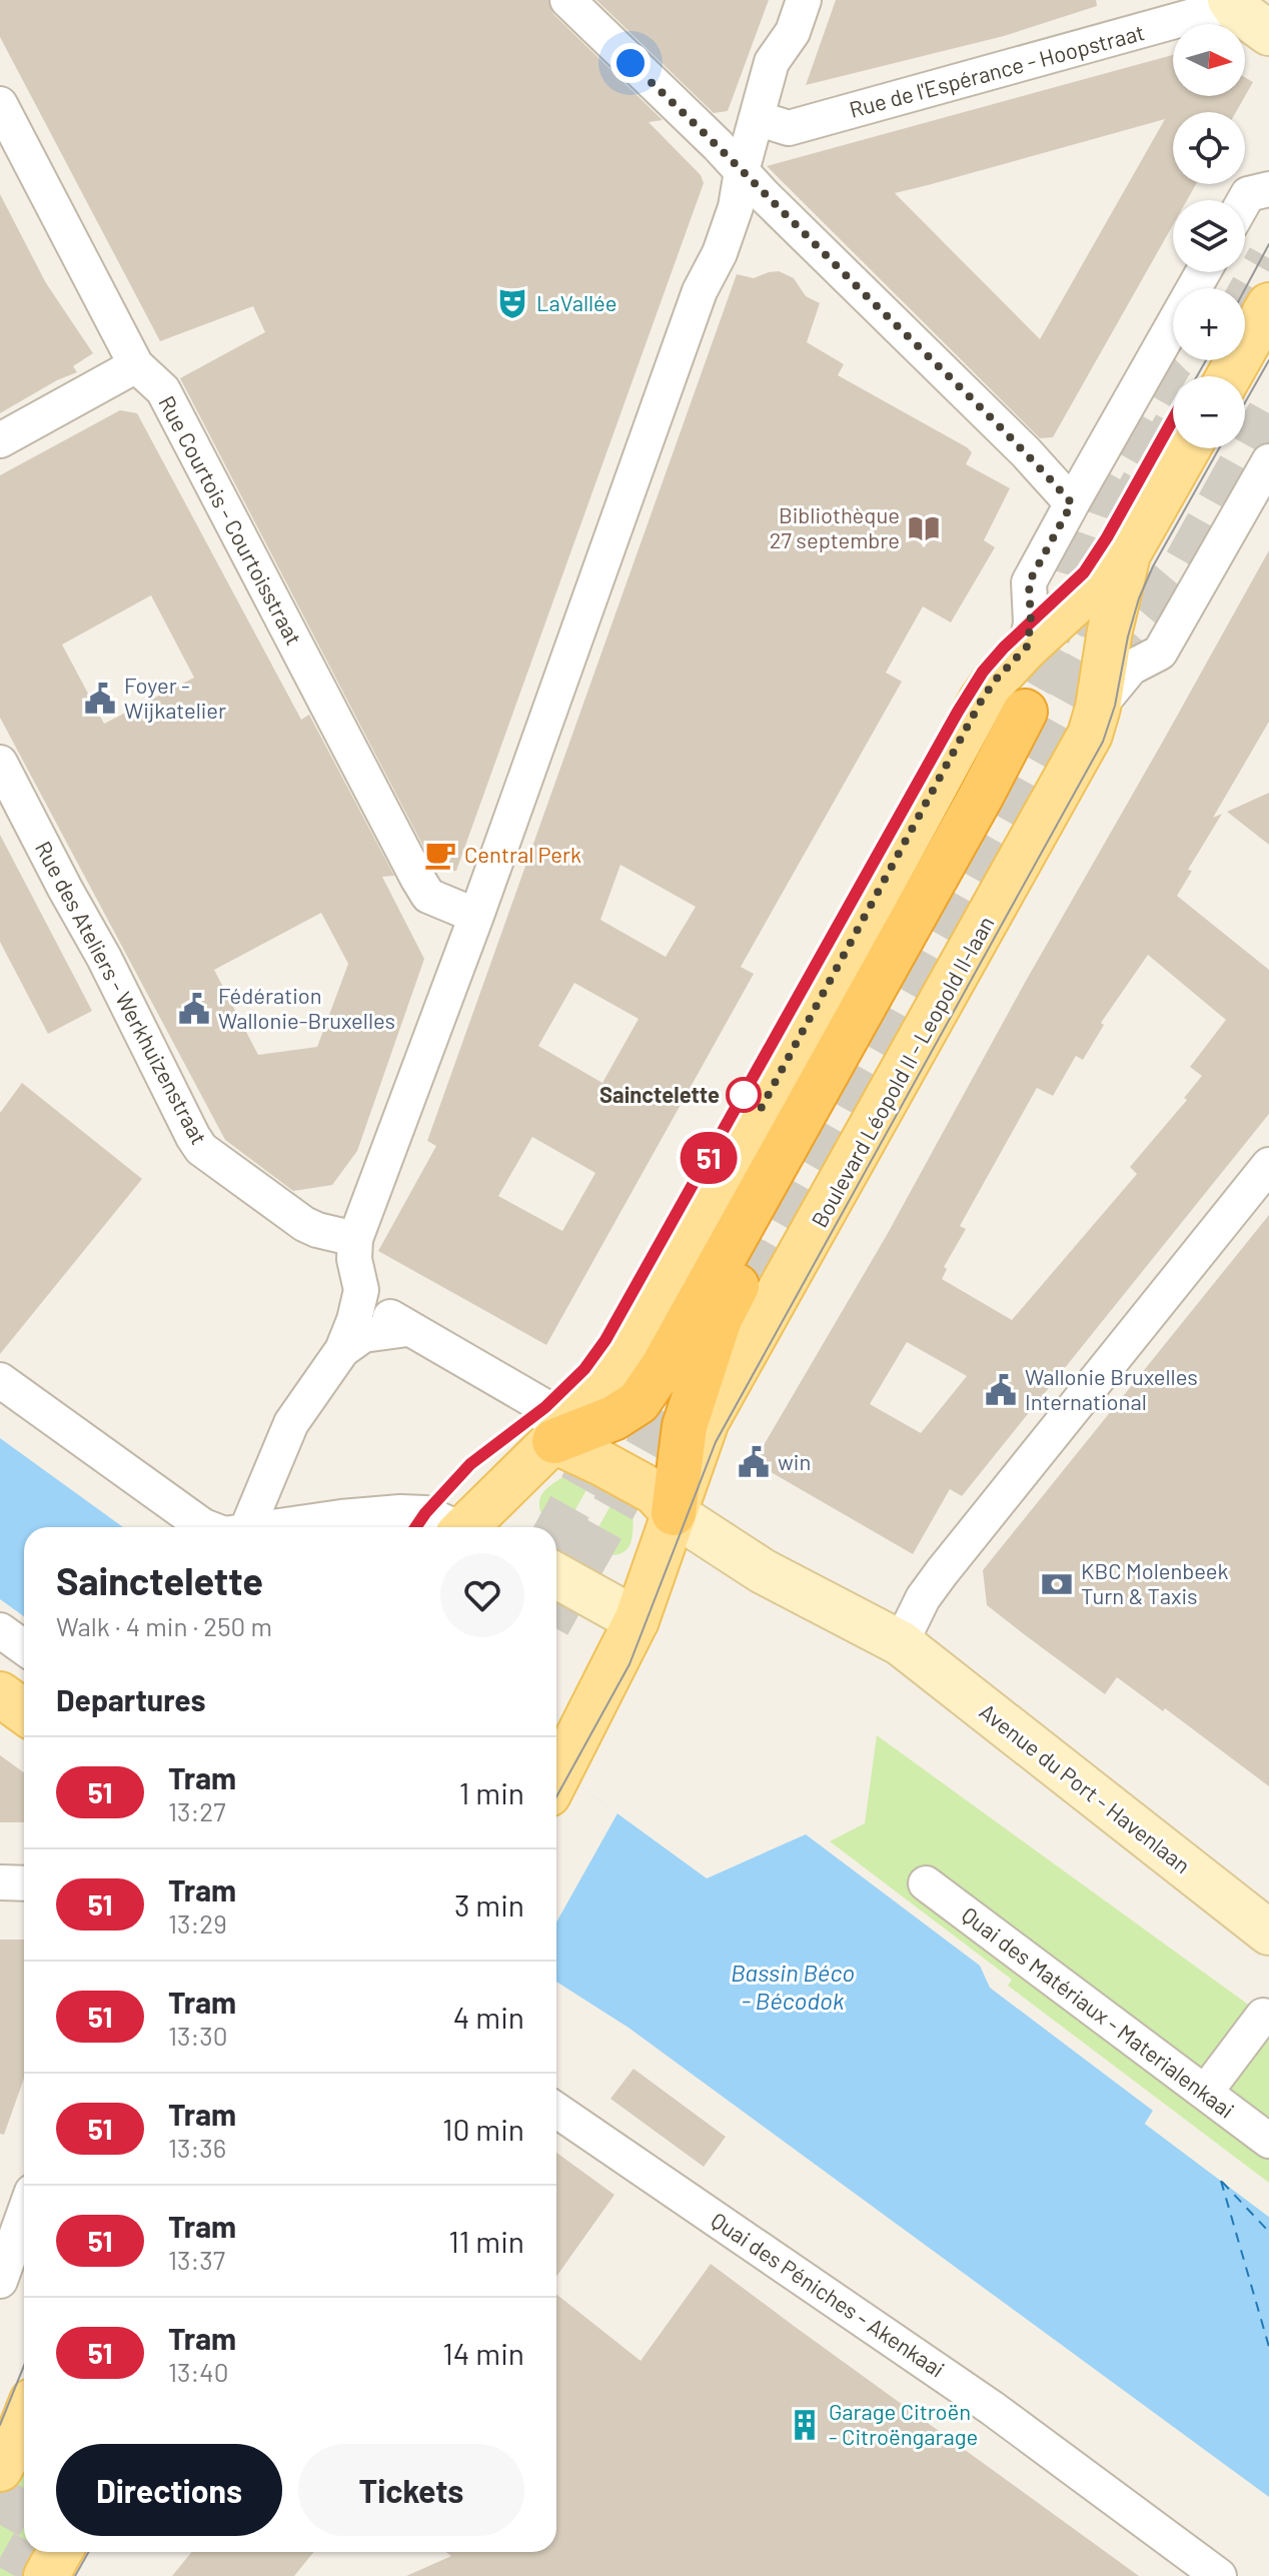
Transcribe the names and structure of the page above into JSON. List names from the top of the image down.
{
  "streets": {
    "main road": ["Boulevard Léopold II - Leopold II-laan"],
    "street": [
      "Rue de l'Espérance - Hoopstraat",
      "Rue Courtois - Courtoisstraat",
      "Rue des Ateliers - Werkhuizenstraat",
      "Avenue du Port - Havenlaan",
      "Quai des Matériaux - Materialenkaai",
      "Quai des Péniches - Akenkaai"
    ]
  },
  "crossings": [
    ["Boulevard Léopold II - Leopold II-laan", "Avenue du Port - Havenlaan"]
  ],
  "water": ["Bassin Béco - Bécodok"],
  "places": {
    "theatre": ["LaVallée"],
    "library": ["Bibliothèque 27 septembre"],
    "public building": [
      "Foyer - Wijkatelier",
      "Fédération Wallonie-Bruxelles",
      "Wallonie Bruxelles International",
      "win"
    ],
    "cafe": ["Central Perk"],
    "other": ["Sainctelette"],
    "bank": ["KBC Molenbeek Turn & Taxis"],
    "building": ["Garage Citroën - Citroëngarage"]
  },
  "lines": ["tram line 51"],
  "north": "right",
  "page": {
    "on_map": "51",
    "map_buttons": ["+", "−"],
    "heading": [
      ["Sainctelette", "Walk · 4 min · 250 m"],
      "Departures"
    ],
    "list": [
      {
        "mark": "51",
        "name": "Tram",
        "note": "13:27",
        "value": "1 min"
      },
      {
        "mark": "51",
        "name": "Tram",
        "note": "13:29",
        "value": "3 min"
      },
      {
        "mark": "51",
        "name": "Tram",
        "note": "13:30",
        "value": "4 min"
      },
      {
        "mark": "51",
        "name": "Tram",
        "note": "13:36",
        "value": "10 min"
      },
      {
        "mark": "51",
        "name": "Tram",
        "note": "13:37",
        "value": "11 min"
      },
      {
        "mark": "51",
        "name": "Tram",
        "note": "13:40",
        "value": "14 min"
      }
    ],
    "buttons": ["Directions", "Tickets"]
  }
}
